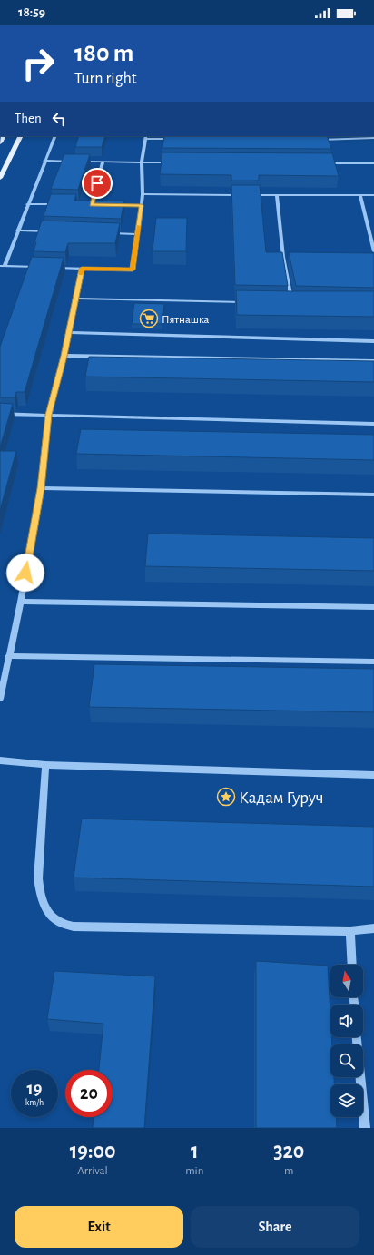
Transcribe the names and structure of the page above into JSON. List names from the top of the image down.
{
  "places": {
    "supermarket": ["Пятнашка"],
    "place": ["Кадам Гуруч"]
  },
  "north": "top",
  "page": {
    "status": "18:59",
    "turn": ["180 m", "Turn right"],
    "then": "Then",
    "speed": "19 km/h",
    "limit": "20",
    "eta": [
      "19:00",
      "Arrival",
      "1",
      "min",
      "320",
      "m"
    ],
    "buttons": ["Exit", "Share"]
  }
}
